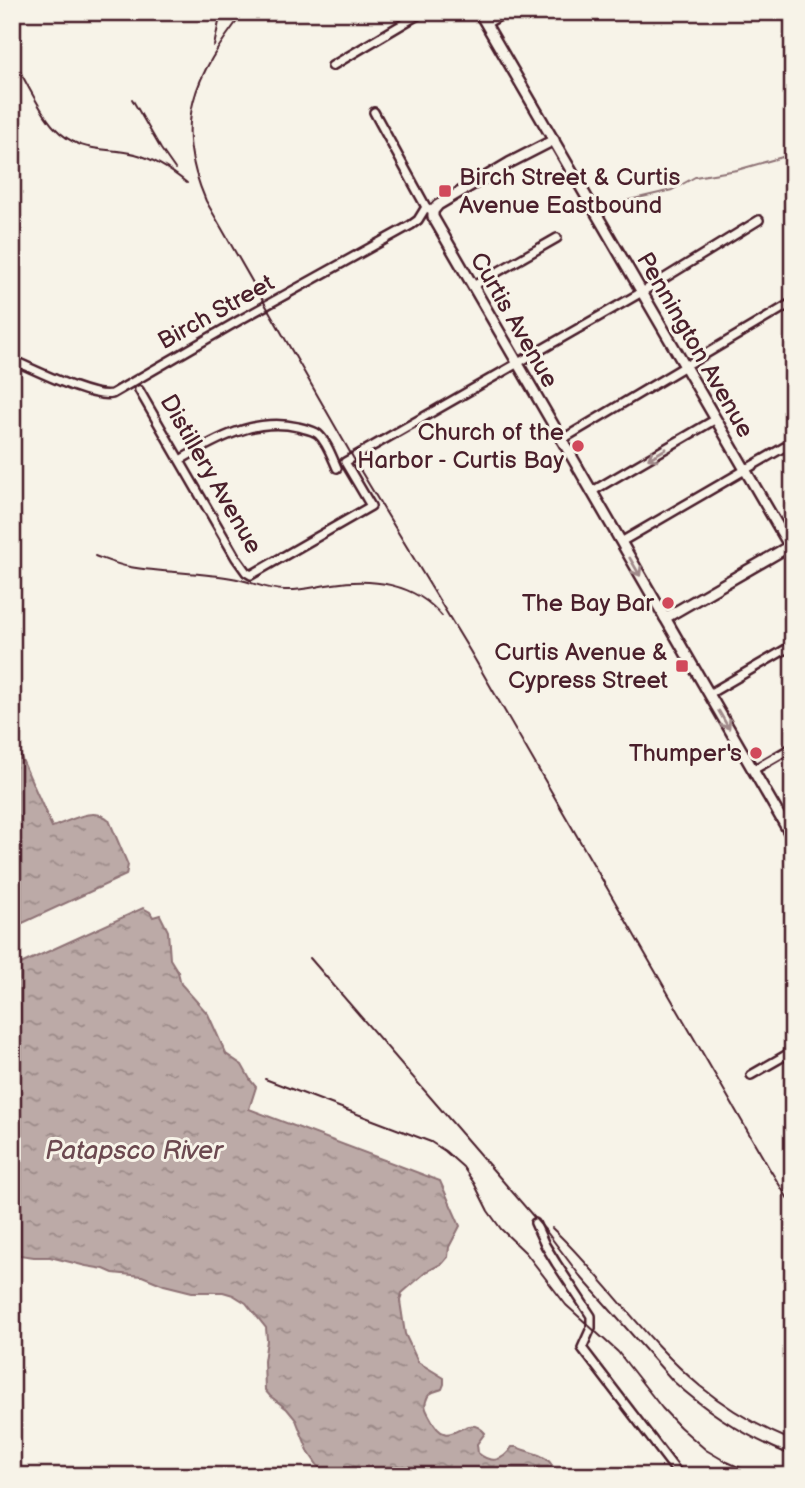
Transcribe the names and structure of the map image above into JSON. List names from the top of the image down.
{
  "streets": {
    "main road": ["Birch Street", "Curtis Avenue", "Pennington Avenue"],
    "street": ["Distillery Avenue"]
  },
  "crossings": [
    ["Birch Street", "Curtis Avenue"],
    ["Birch Street", "Pennington Avenue"],
    ["Curtis Avenue", "Distillery Avenue"]
  ],
  "water": ["Patapsco River"],
  "places": {
    "transit": ["Birch Street & Curtis Avenue Eastbound", "Curtis Avenue & Cypress Street"],
    "other": ["Church of the Harbor - Curtis Bay", "The Bay Bar", "Thumper's"]
  }
}
